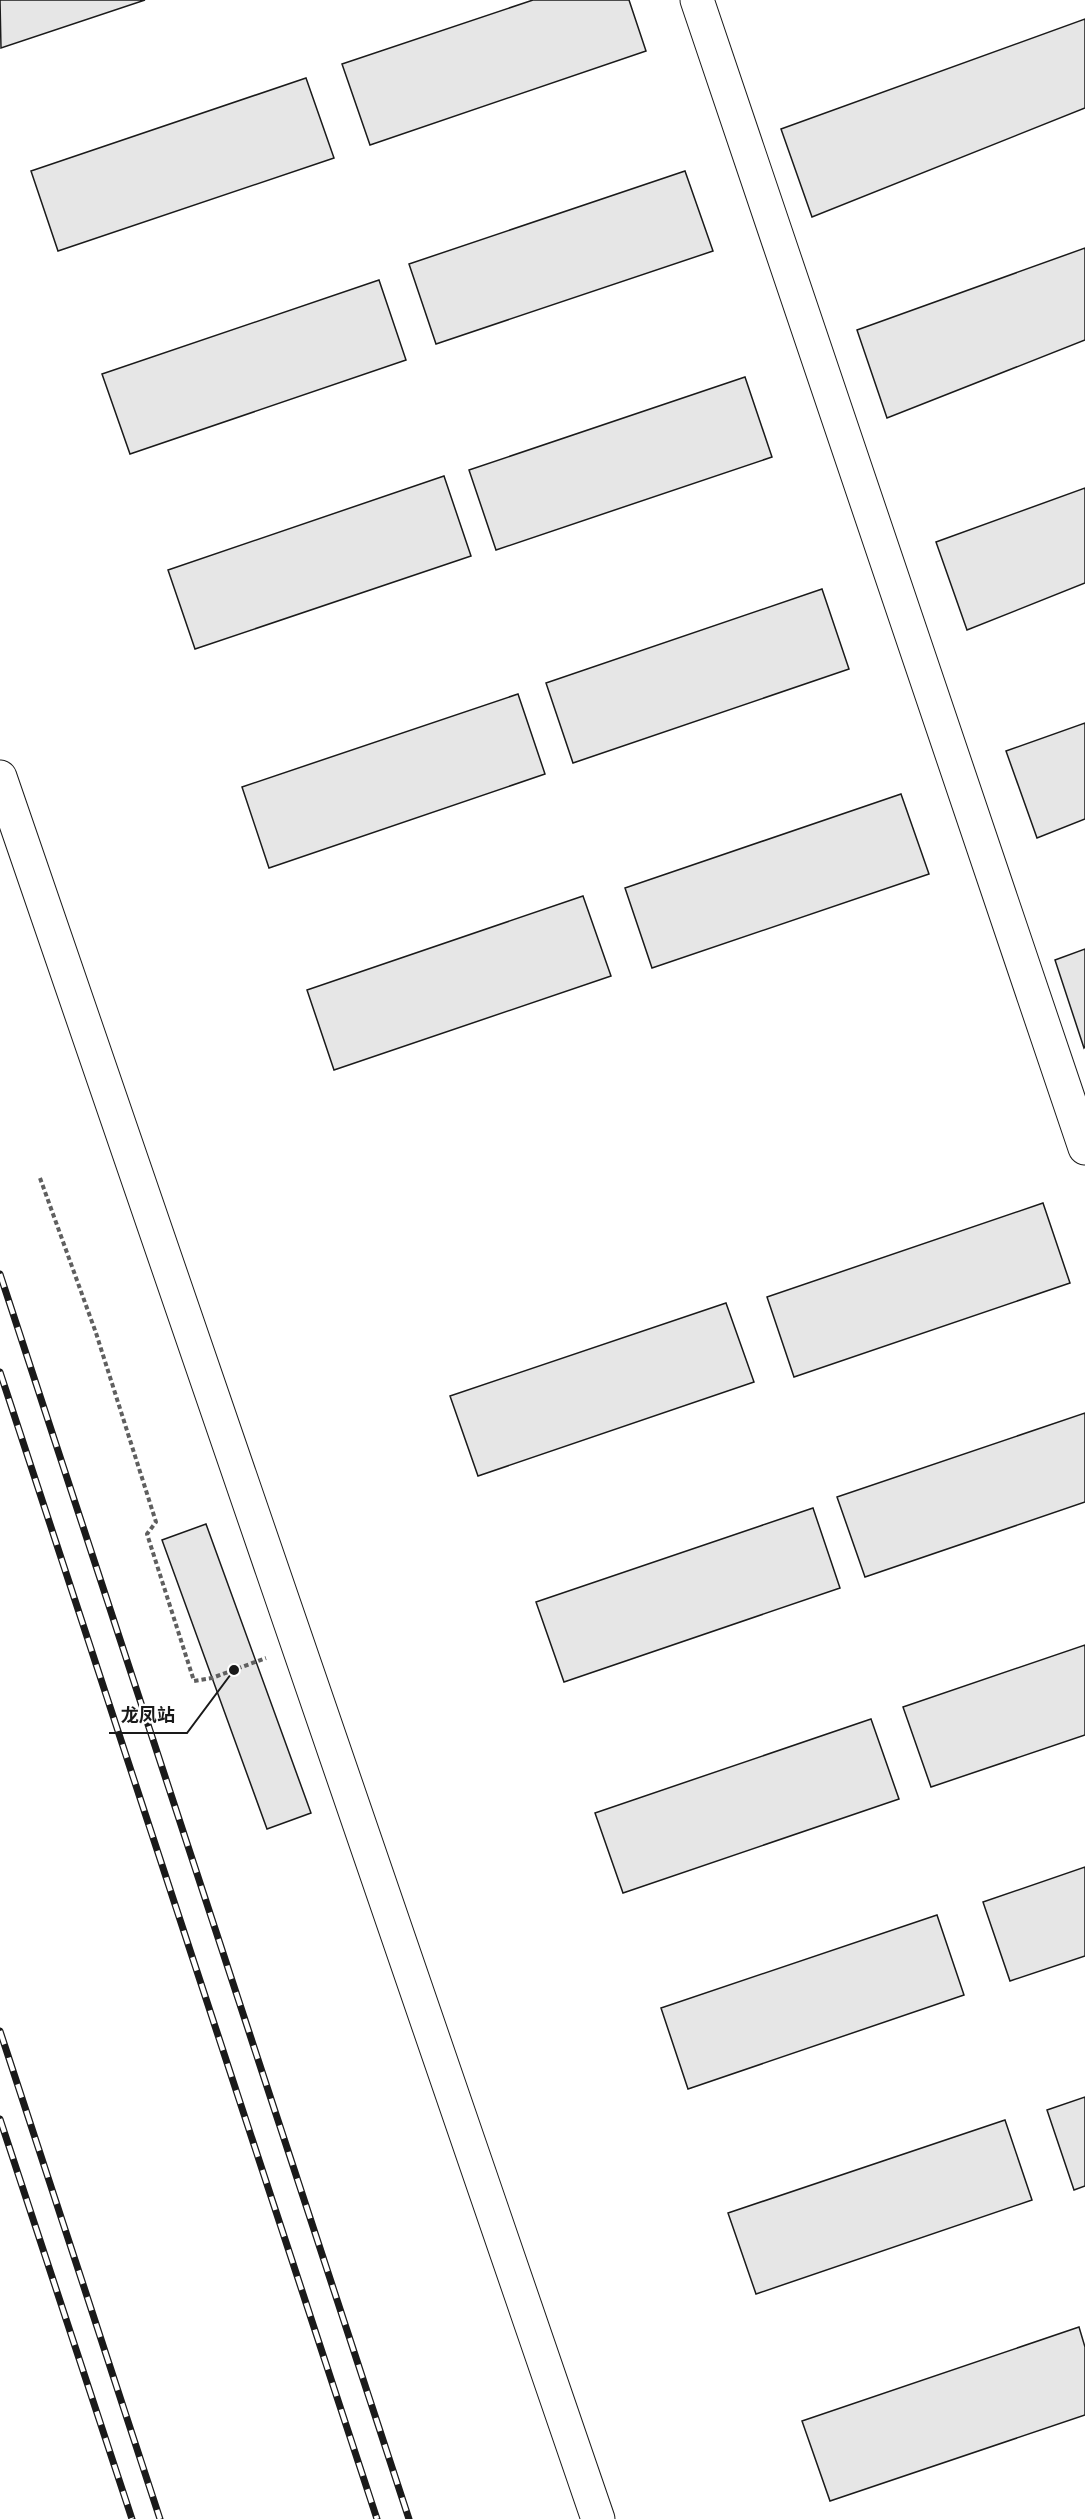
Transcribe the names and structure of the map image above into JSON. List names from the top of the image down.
{
  "places": ["龙凤站"]
}
